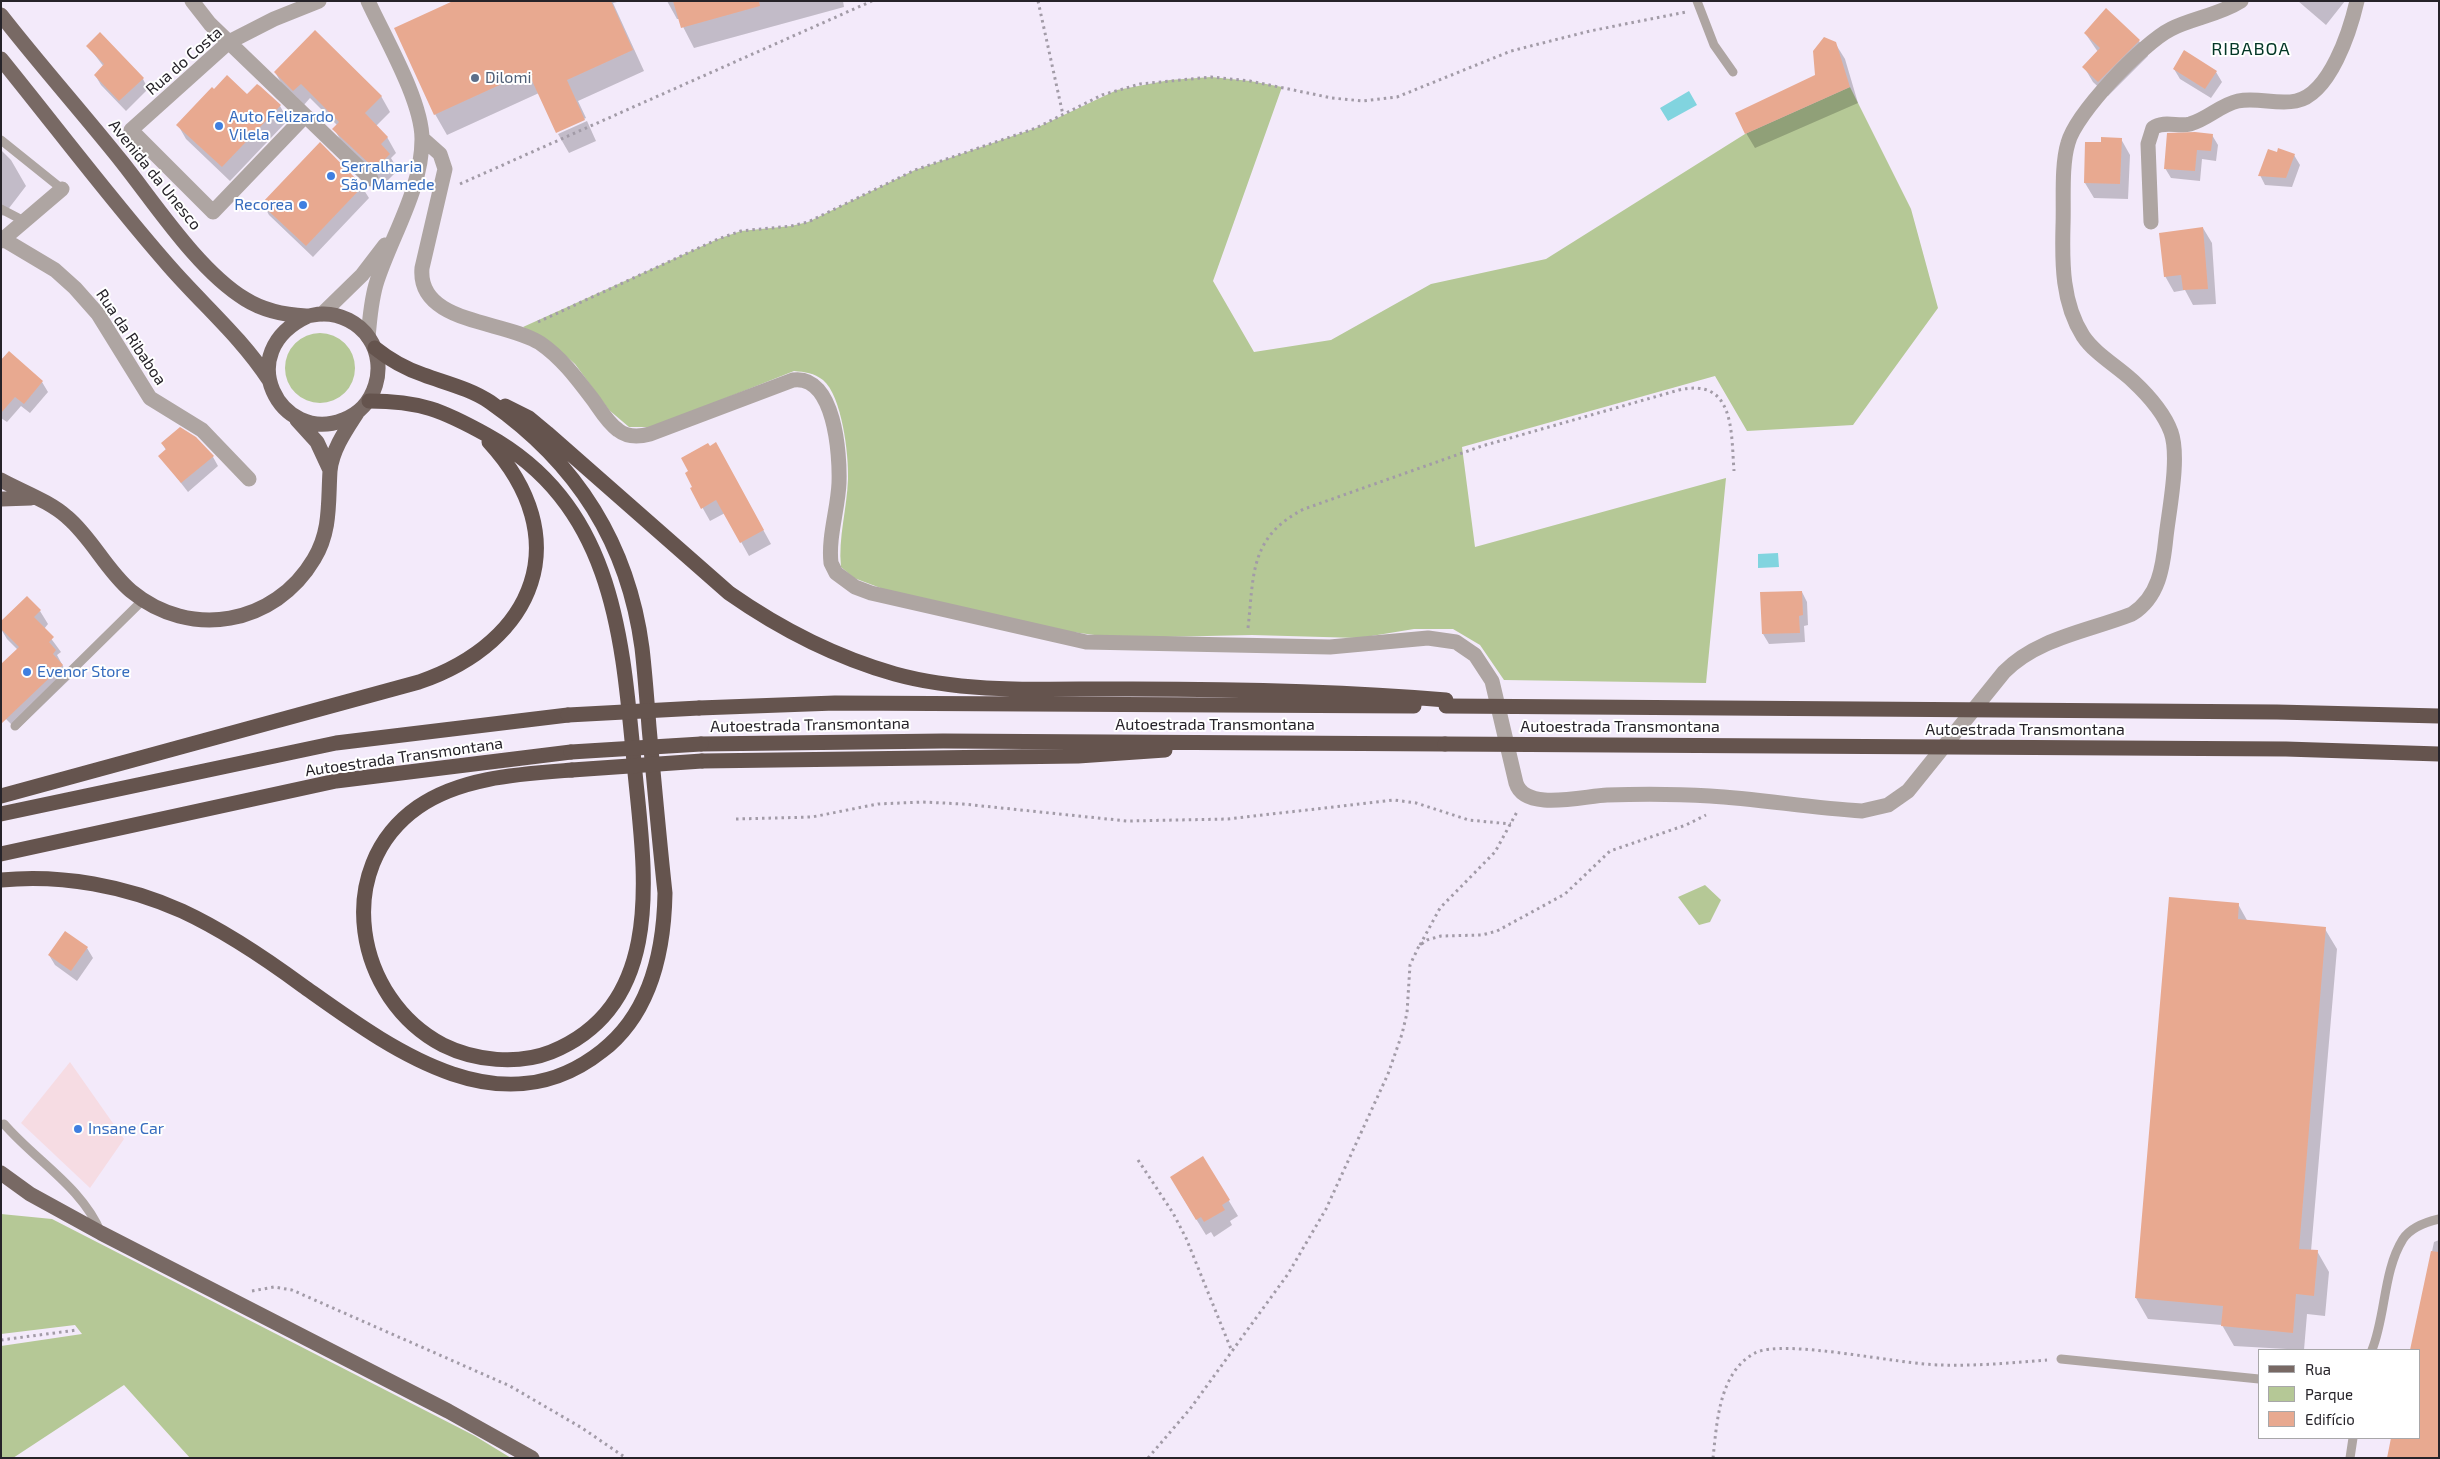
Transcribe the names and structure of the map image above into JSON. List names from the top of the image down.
{
  "streets": {
    "highway": ["Autoestrada Transmontana"],
    "main road": ["Avenida da Unesco"],
    "street": ["Rua do Costa", "Rua da Ribaboa"]
  },
  "districts": ["RIBABOA"],
  "places": [
    "Dilomi",
    "Auto Felizardo Vilela",
    "Serralharia São Mamede",
    "Recorea",
    "Evenor Store",
    "Insane Car"
  ],
  "legend": ["Rua", "Parque", "Edifício"]
}
